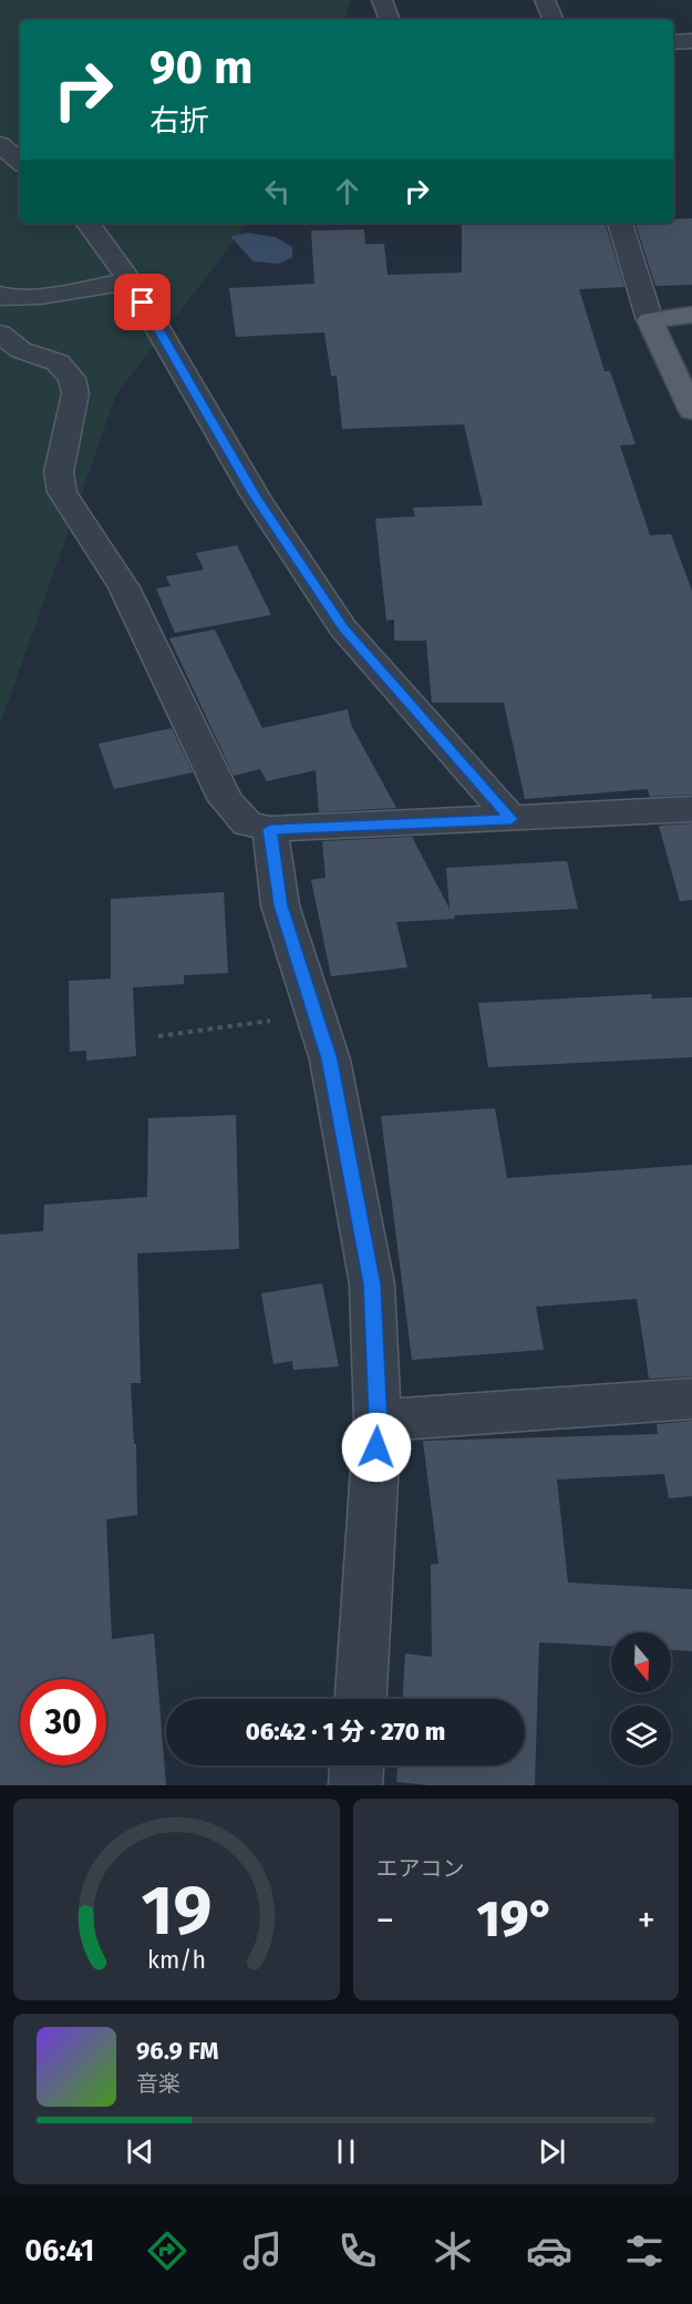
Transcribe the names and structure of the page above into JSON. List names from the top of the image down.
{
  "north": "bottom",
  "page": {
    "turn": ["90 m", "右折"],
    "limit": "30",
    "trip": "06:42 · 1 分 · 270 m",
    "tile": "エアコン",
    "heat": ["−", "19°", "+"],
    "song": ["96.9 FM", "音楽"],
    "tabs": "06:41",
    "gauge": ["19", "km/h"]
  }
}
